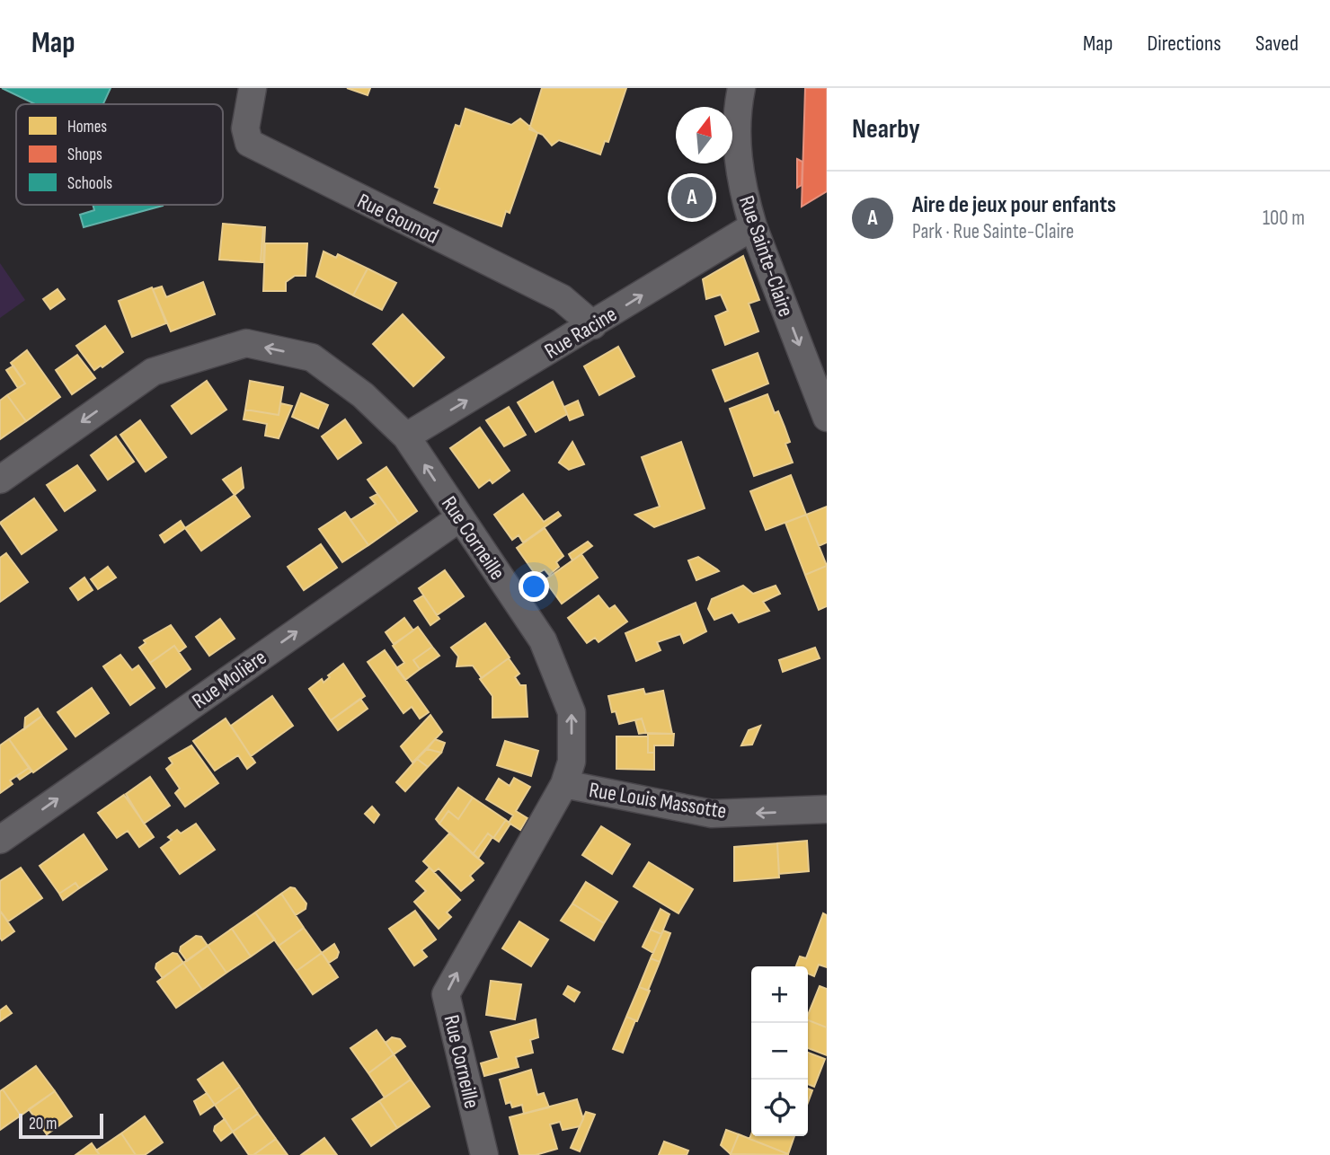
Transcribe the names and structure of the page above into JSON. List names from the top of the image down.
{
  "streets": {
    "street": [
      "Rue Gounod",
      "Rue Sainte-Claire",
      "Rue Racine",
      "Rue Corneille",
      "Rue Molière",
      "Rue Louis Massotte"
    ]
  },
  "crossings": [
    ["Rue Gounod", "Rue Racine"],
    ["Rue Sainte-Claire", "Rue Racine"],
    ["Rue Racine", "Rue Corneille"],
    ["Rue Corneille", "Rue Molière"],
    ["Rue Corneille", "Rue Louis Massotte"]
  ],
  "one_way": [
    "Rue Sainte-Claire",
    "Rue Racine",
    "Rue Molière",
    "Rue Louis Massotte"
  ],
  "legend": ["Homes", "Shops", "Schools"],
  "scale_bar": "20 m",
  "north": "top",
  "page": {
    "header": "Map",
    "nav": ["Map", "Directions", "Saved"],
    "heading": "Nearby",
    "list": [
      {
        "mark": "A",
        "name": "Aire de jeux pour enfants",
        "note": "Park · Rue Sainte-Claire",
        "value": "100 m"
      }
    ],
    "pins": "A",
    "map_buttons": ["+", "−"],
    "scale": "20 m"
  }
}
